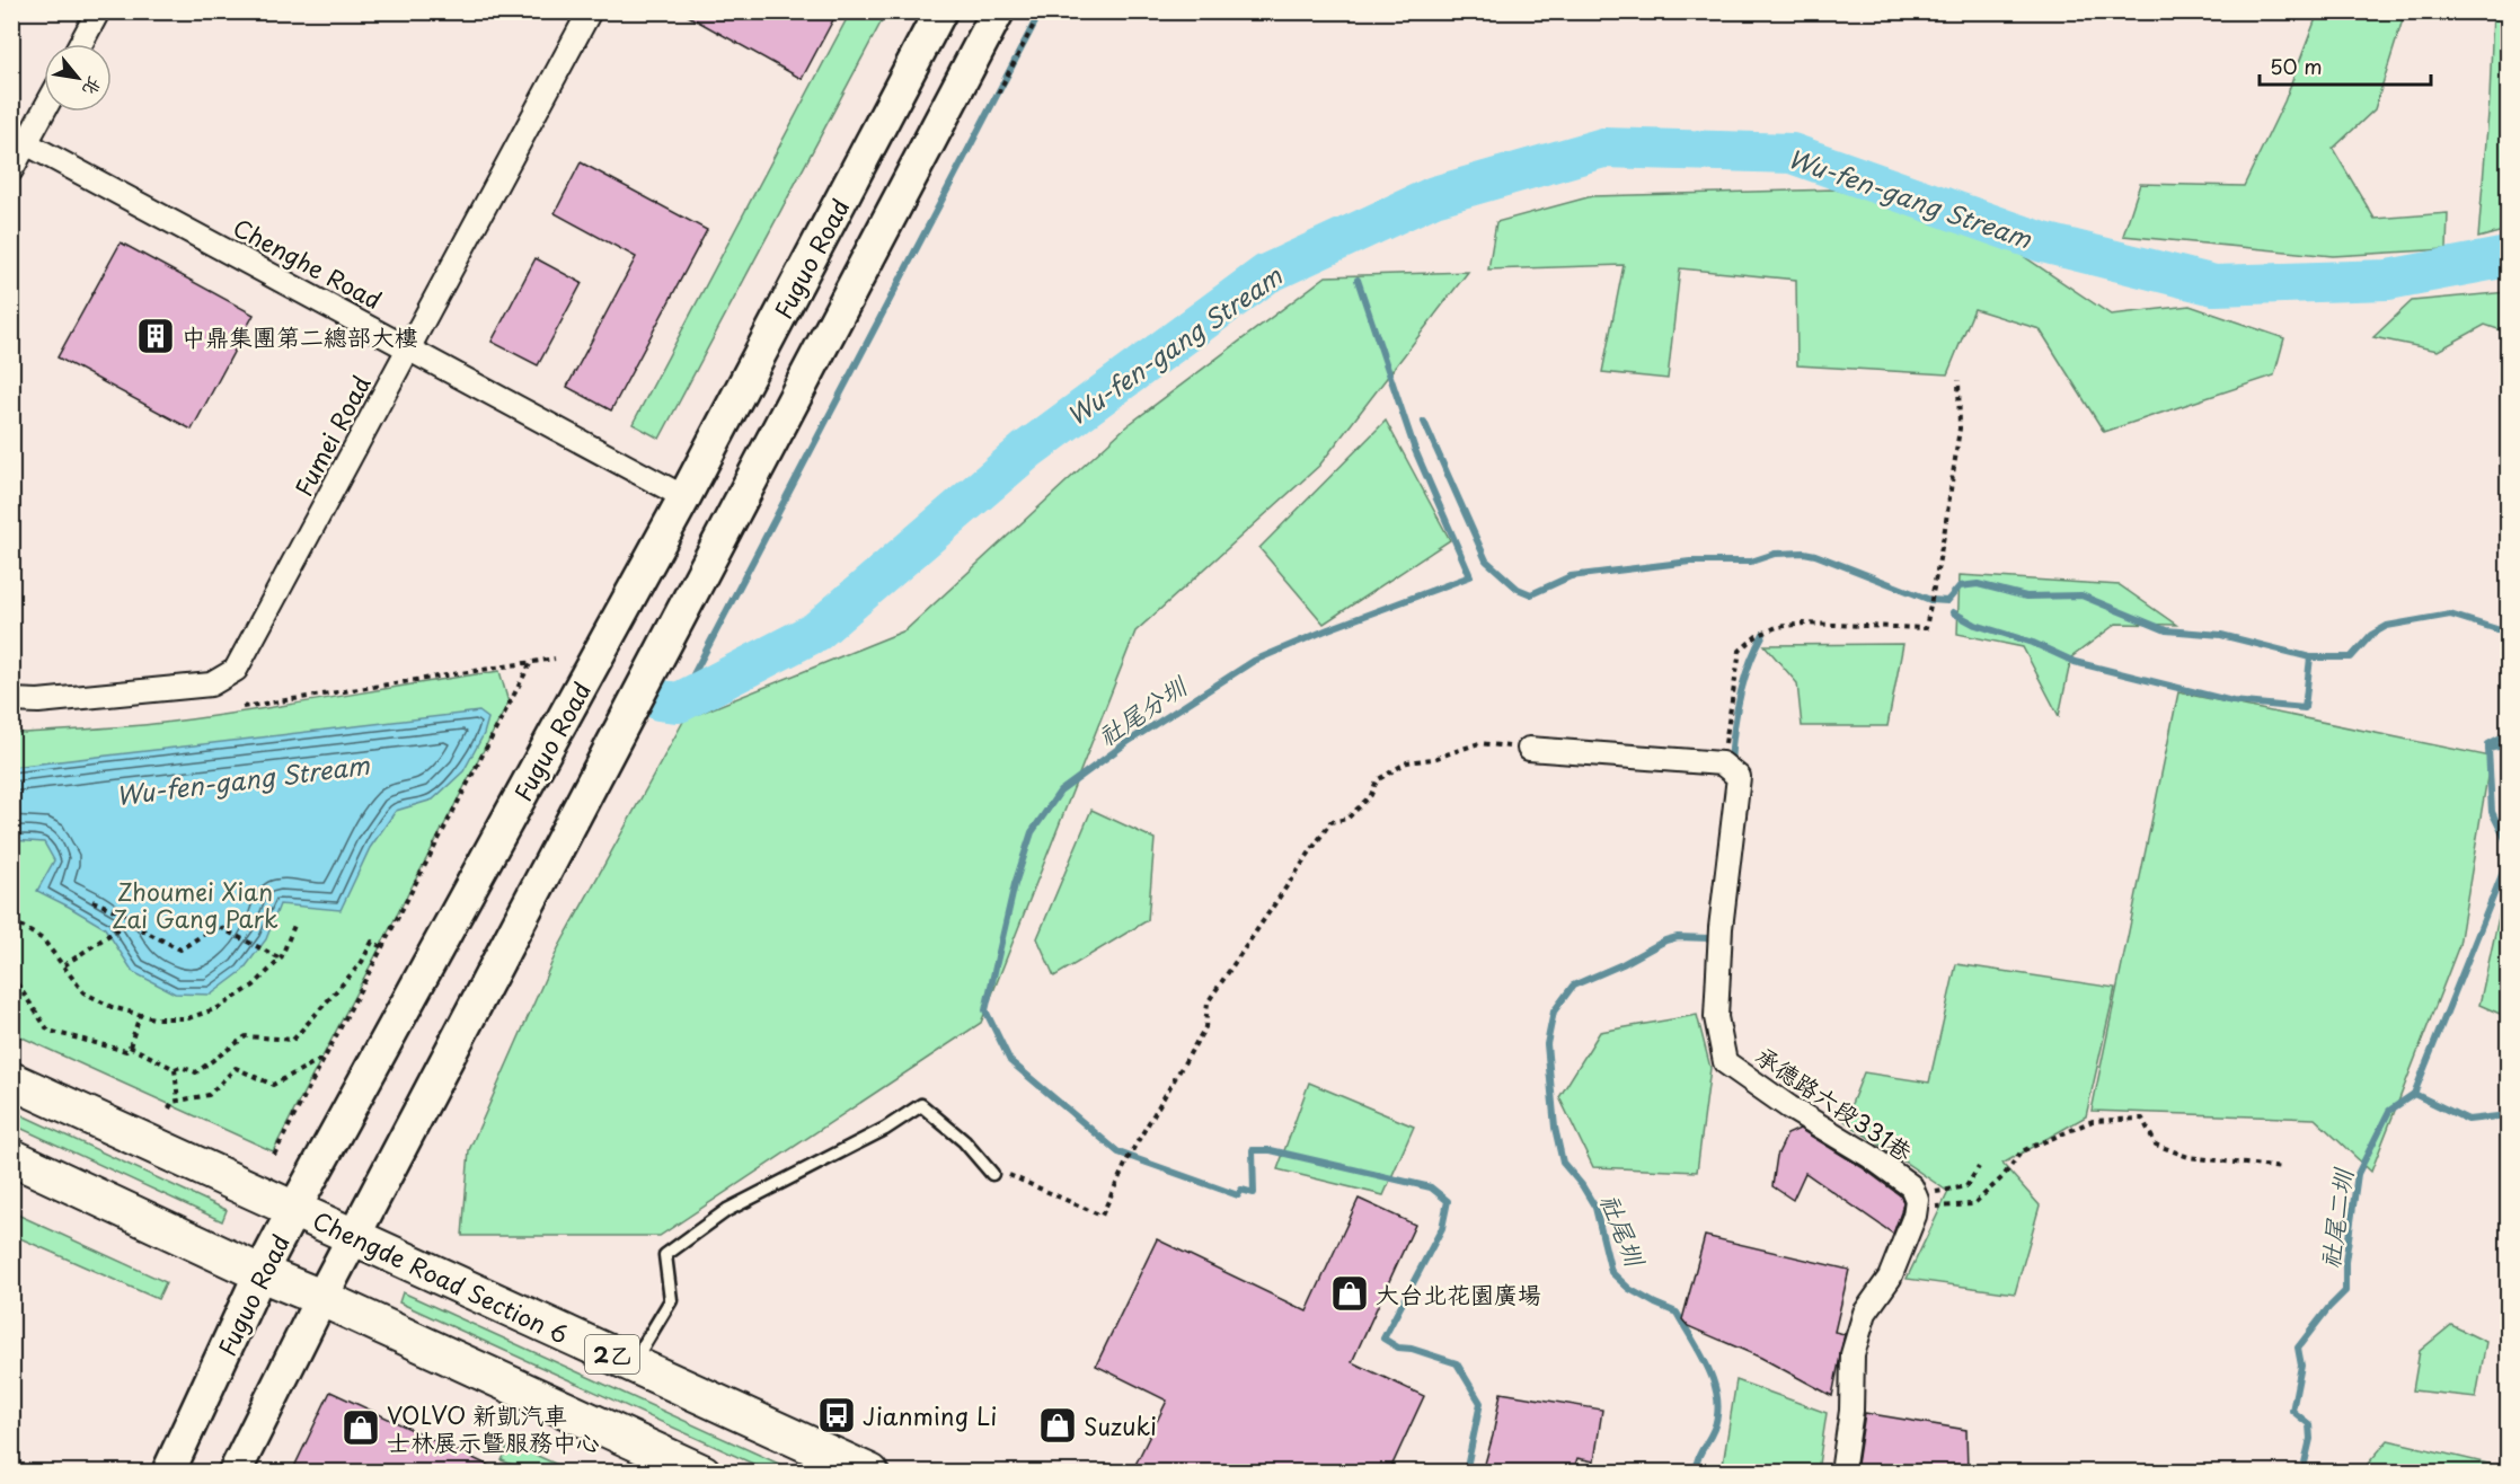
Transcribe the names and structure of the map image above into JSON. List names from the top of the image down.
{
  "streets": {
    "main road": ["Chengde Road Section 6", "2乙"],
    "street": [
      "Fuguo Road",
      "Chenghe Road",
      "Fumei Road",
      "承德路六段331巷"
    ]
  },
  "crossings": [
    ["Fuguo Road", "Chenghe Road"],
    ["Fuguo Road", "Chengde Road Section 6"],
    ["Chenghe Road", "Fumei Road"]
  ],
  "water": [
    "Wu-fen-gang Stream",
    "社尾分圳",
    "社尾二圳",
    "社尾圳"
  ],
  "parks": ["Zhoumei Xian Zai Gang Park"],
  "places": {
    "building": ["中鼎集團第二總部大樓"],
    "shop": ["大台北花園廣場", "Suzuki", "VOLVO 新凱汽車 士林展示暨服務中心"],
    "bus stop": ["Jianming Li"]
  },
  "scale_bar": "50 m",
  "north": "bottom right"
}
